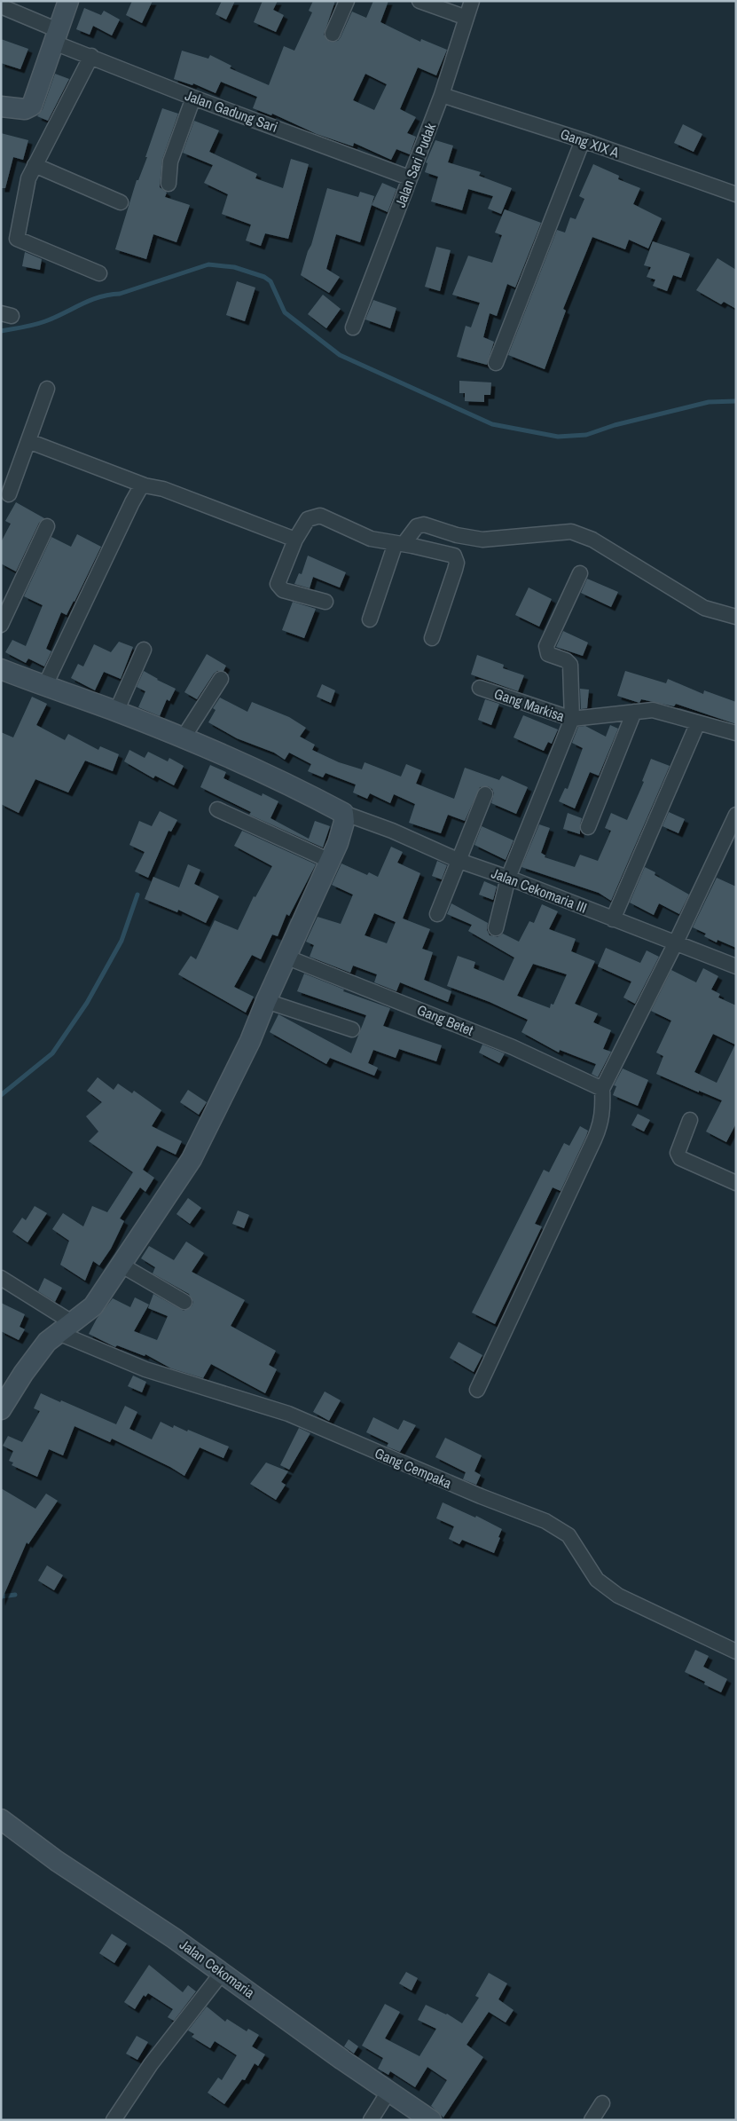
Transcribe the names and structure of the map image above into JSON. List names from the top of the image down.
{
  "streets": {
    "street": [
      "Jalan Gadung Sari",
      "Gang XIX A",
      "Jalan Sari Pudak",
      "Gang Markisa",
      "Jalan Cekomaria III",
      "Gang Betet",
      "Gang Cempaka",
      "Jalan Cekomaria"
    ]
  },
  "crossings": [
    ["Jalan Gadung Sari", "Jalan Sari Pudak"],
    ["Gang XIX A", "Jalan Sari Pudak"]
  ]
}
